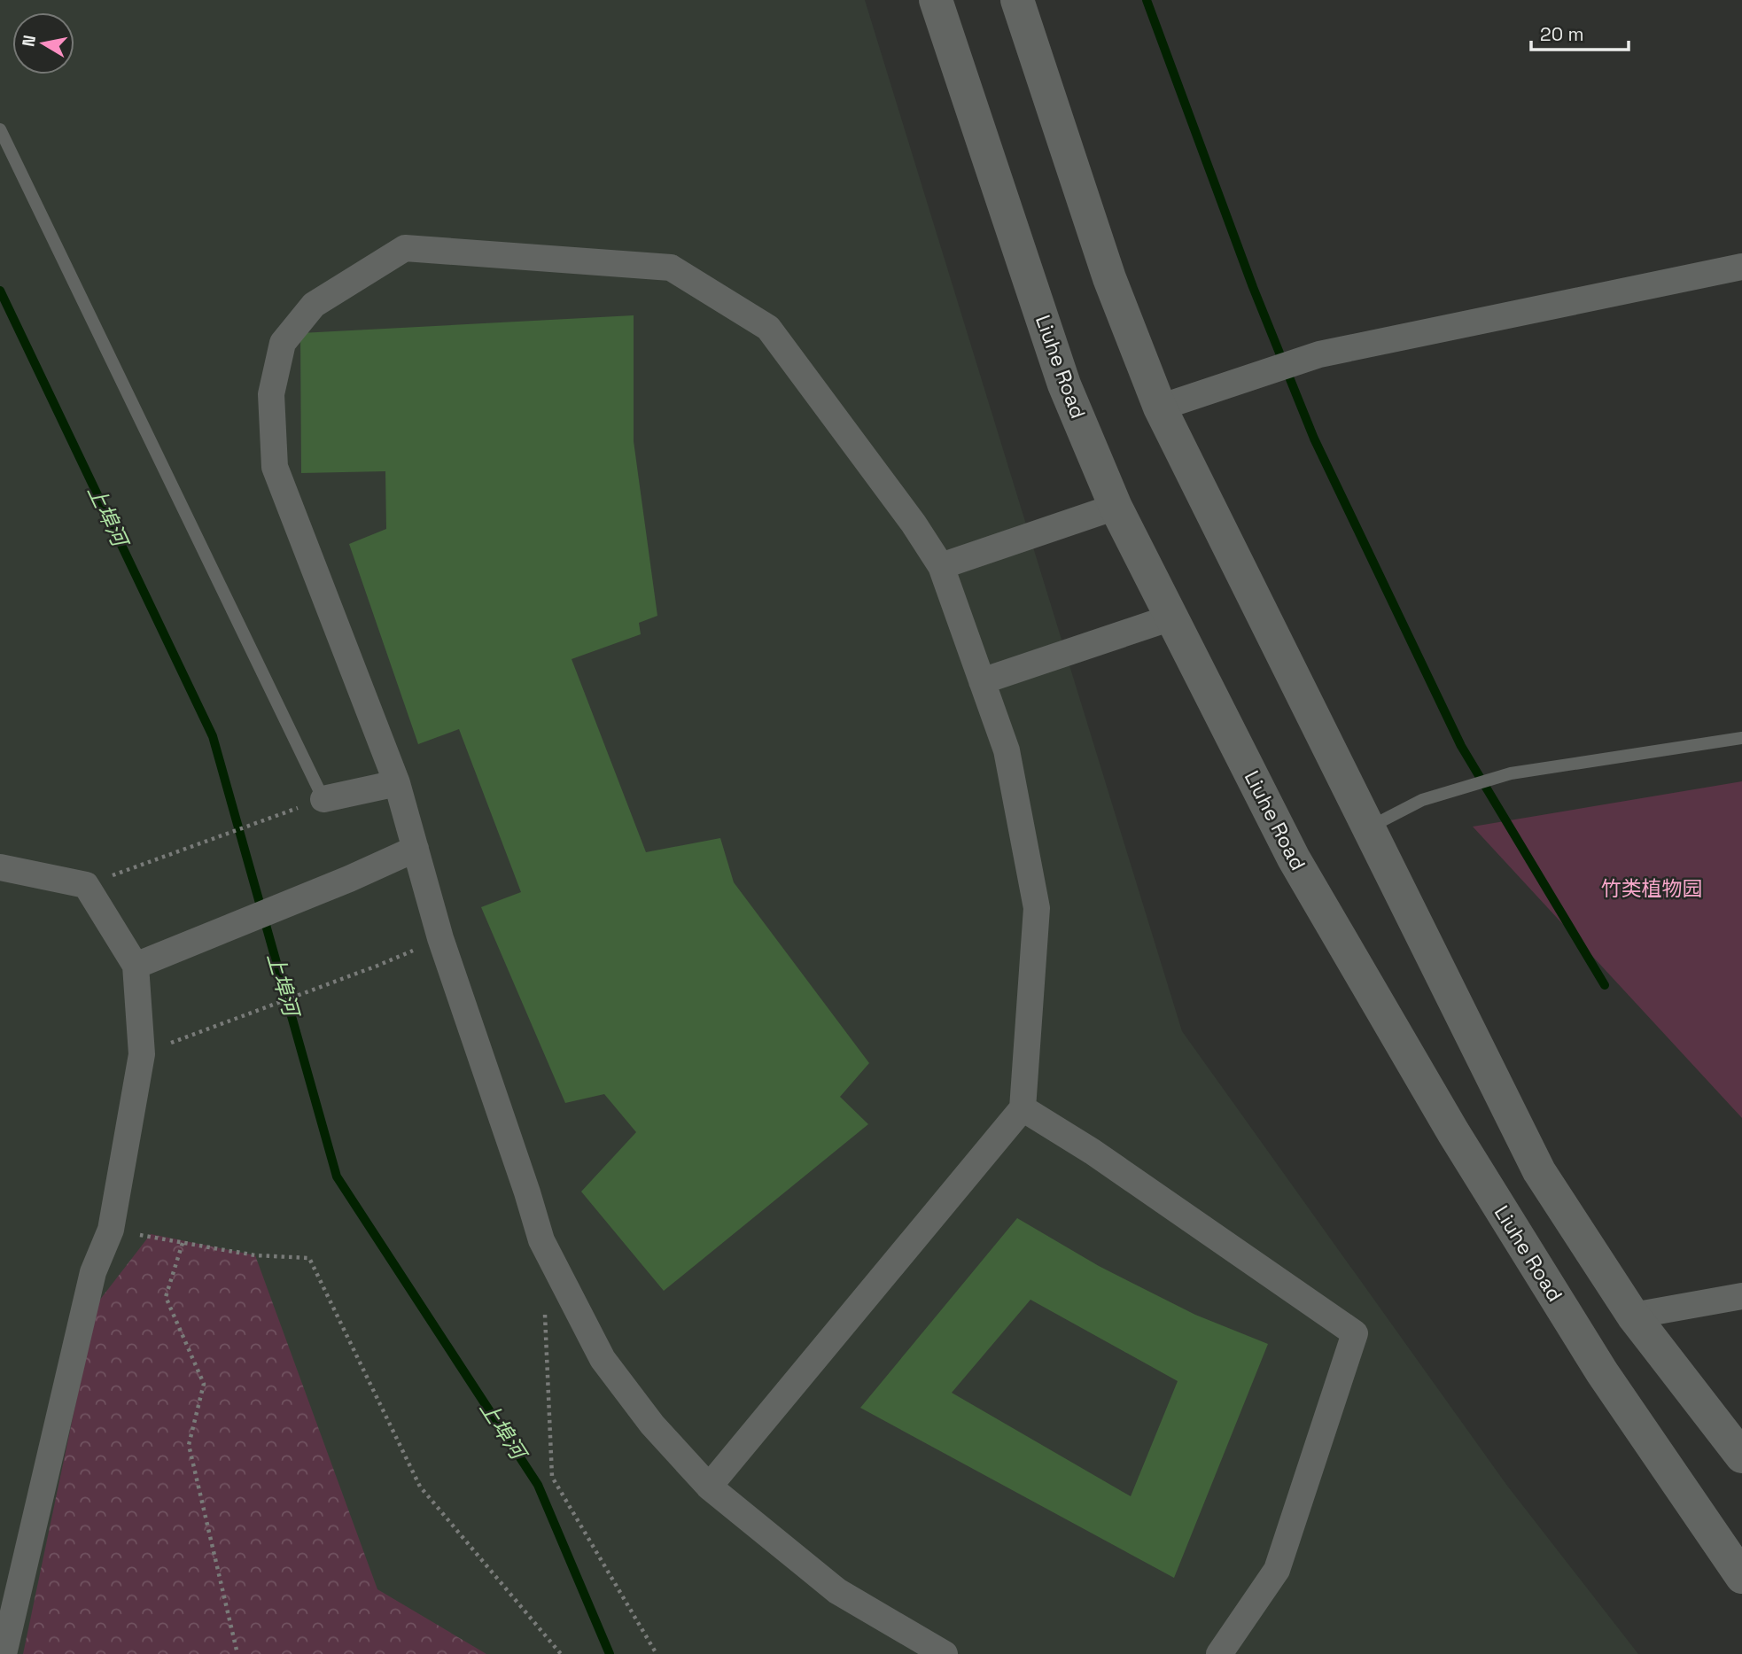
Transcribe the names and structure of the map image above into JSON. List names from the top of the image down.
{
  "streets": {
    "main road": ["Liuhe Road"]
  },
  "water": ["上埠河"],
  "parks": ["竹类植物园"],
  "scale_bar": "20 m",
  "north": "left"
}
